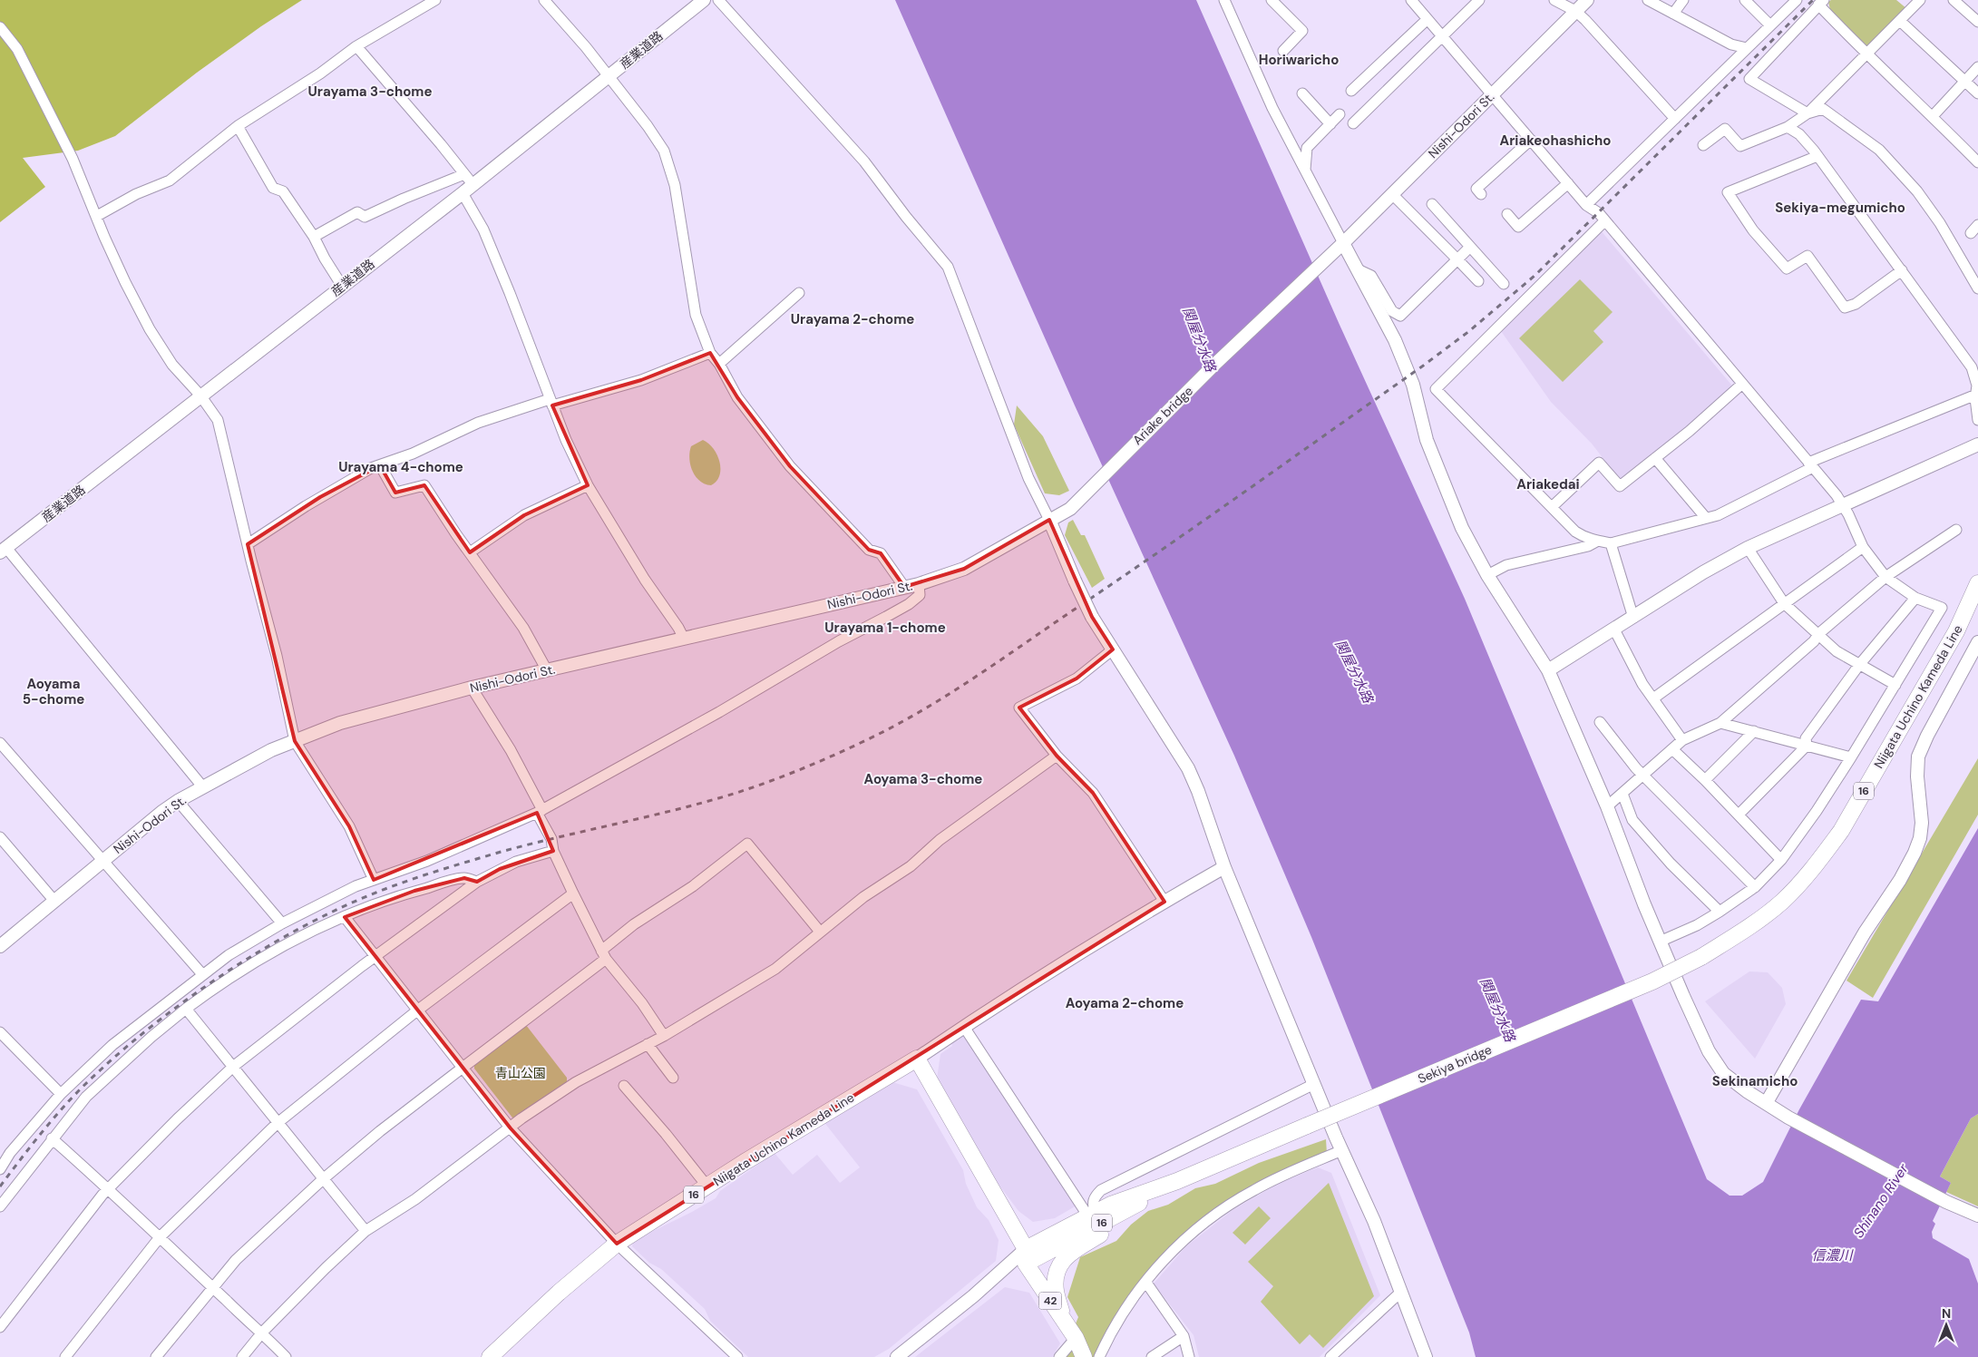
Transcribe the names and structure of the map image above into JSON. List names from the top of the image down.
{
  "streets": {
    "main road": [
      "Niigata Uchino Kameda Line",
      "16",
      "Sekiya bridge",
      "42"
    ],
    "street": ["産業道路", "Nishi-Odori St.", "Ariake bridge"]
  },
  "crossings": [
    ["Nishi-Odori St.", "Ariake bridge"],
    ["Niigata Uchino Kameda Line", "Sekiya bridge"],
    ["16", "Sekiya bridge"],
    ["16", "42"]
  ],
  "districts": [
    "Horiwaricho",
    "Urayama 3-chome",
    "Ariakeohashicho",
    "Sekiya-megumicho",
    "Urayama 2-chome",
    "Urayama 4-chome",
    "Ariakedai",
    "Urayama 1-chome",
    "Aoyama 5-chome",
    "Aoyama 3-chome",
    "Aoyama 2-chome",
    "Sekinamicho"
  ],
  "water": ["関屋分水路", "Shinano River", "信濃川"],
  "parks": ["青山公園"],
  "north": "top"
}
